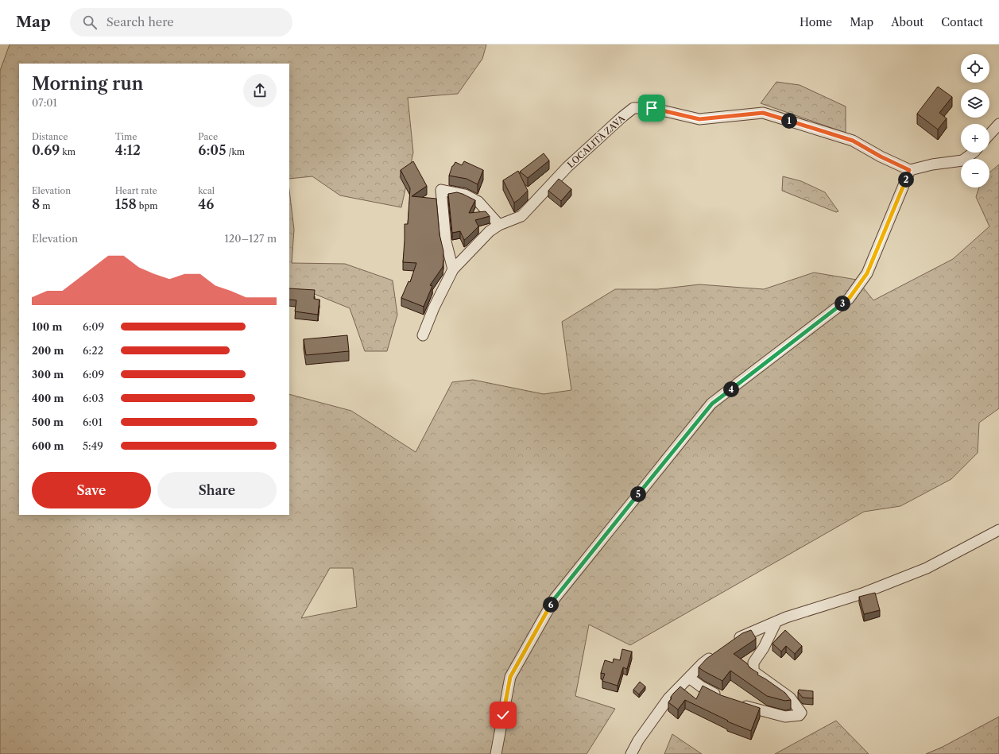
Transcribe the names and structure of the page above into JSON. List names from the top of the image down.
{
  "streets": {
    "street": ["LOCALITÀ ZAVA"]
  },
  "page": {
    "header": "Map",
    "search": "Search here",
    "nav": [
      "Home",
      "Map",
      "About",
      "Contact"
    ],
    "map_buttons": ["+", "−"],
    "heading": ["Morning run", "07:01"],
    "pins": [
      "1",
      "2",
      "3",
      "4",
      "5",
      "6"
    ],
    "stats": [
      ["Distance", "0.69 km"],
      ["Time", "4:12"],
      ["Pace", "6:05 /km"],
      ["Elevation", "8 m"],
      ["Heart rate", "158 bpm"],
      ["kcal", "46"]
    ],
    "chart": ["Elevation", "120–127 m"],
    "list": [
      {
        "name": "100 m",
        "note": "6:09"
      },
      {
        "name": "200 m",
        "note": "6:22"
      },
      {
        "name": "300 m",
        "note": "6:09"
      },
      {
        "name": "400 m",
        "note": "6:03"
      },
      {
        "name": "500 m",
        "note": "6:01"
      },
      {
        "name": "600 m",
        "note": "5:49"
      }
    ],
    "buttons": ["Save", "Share"]
  }
}
